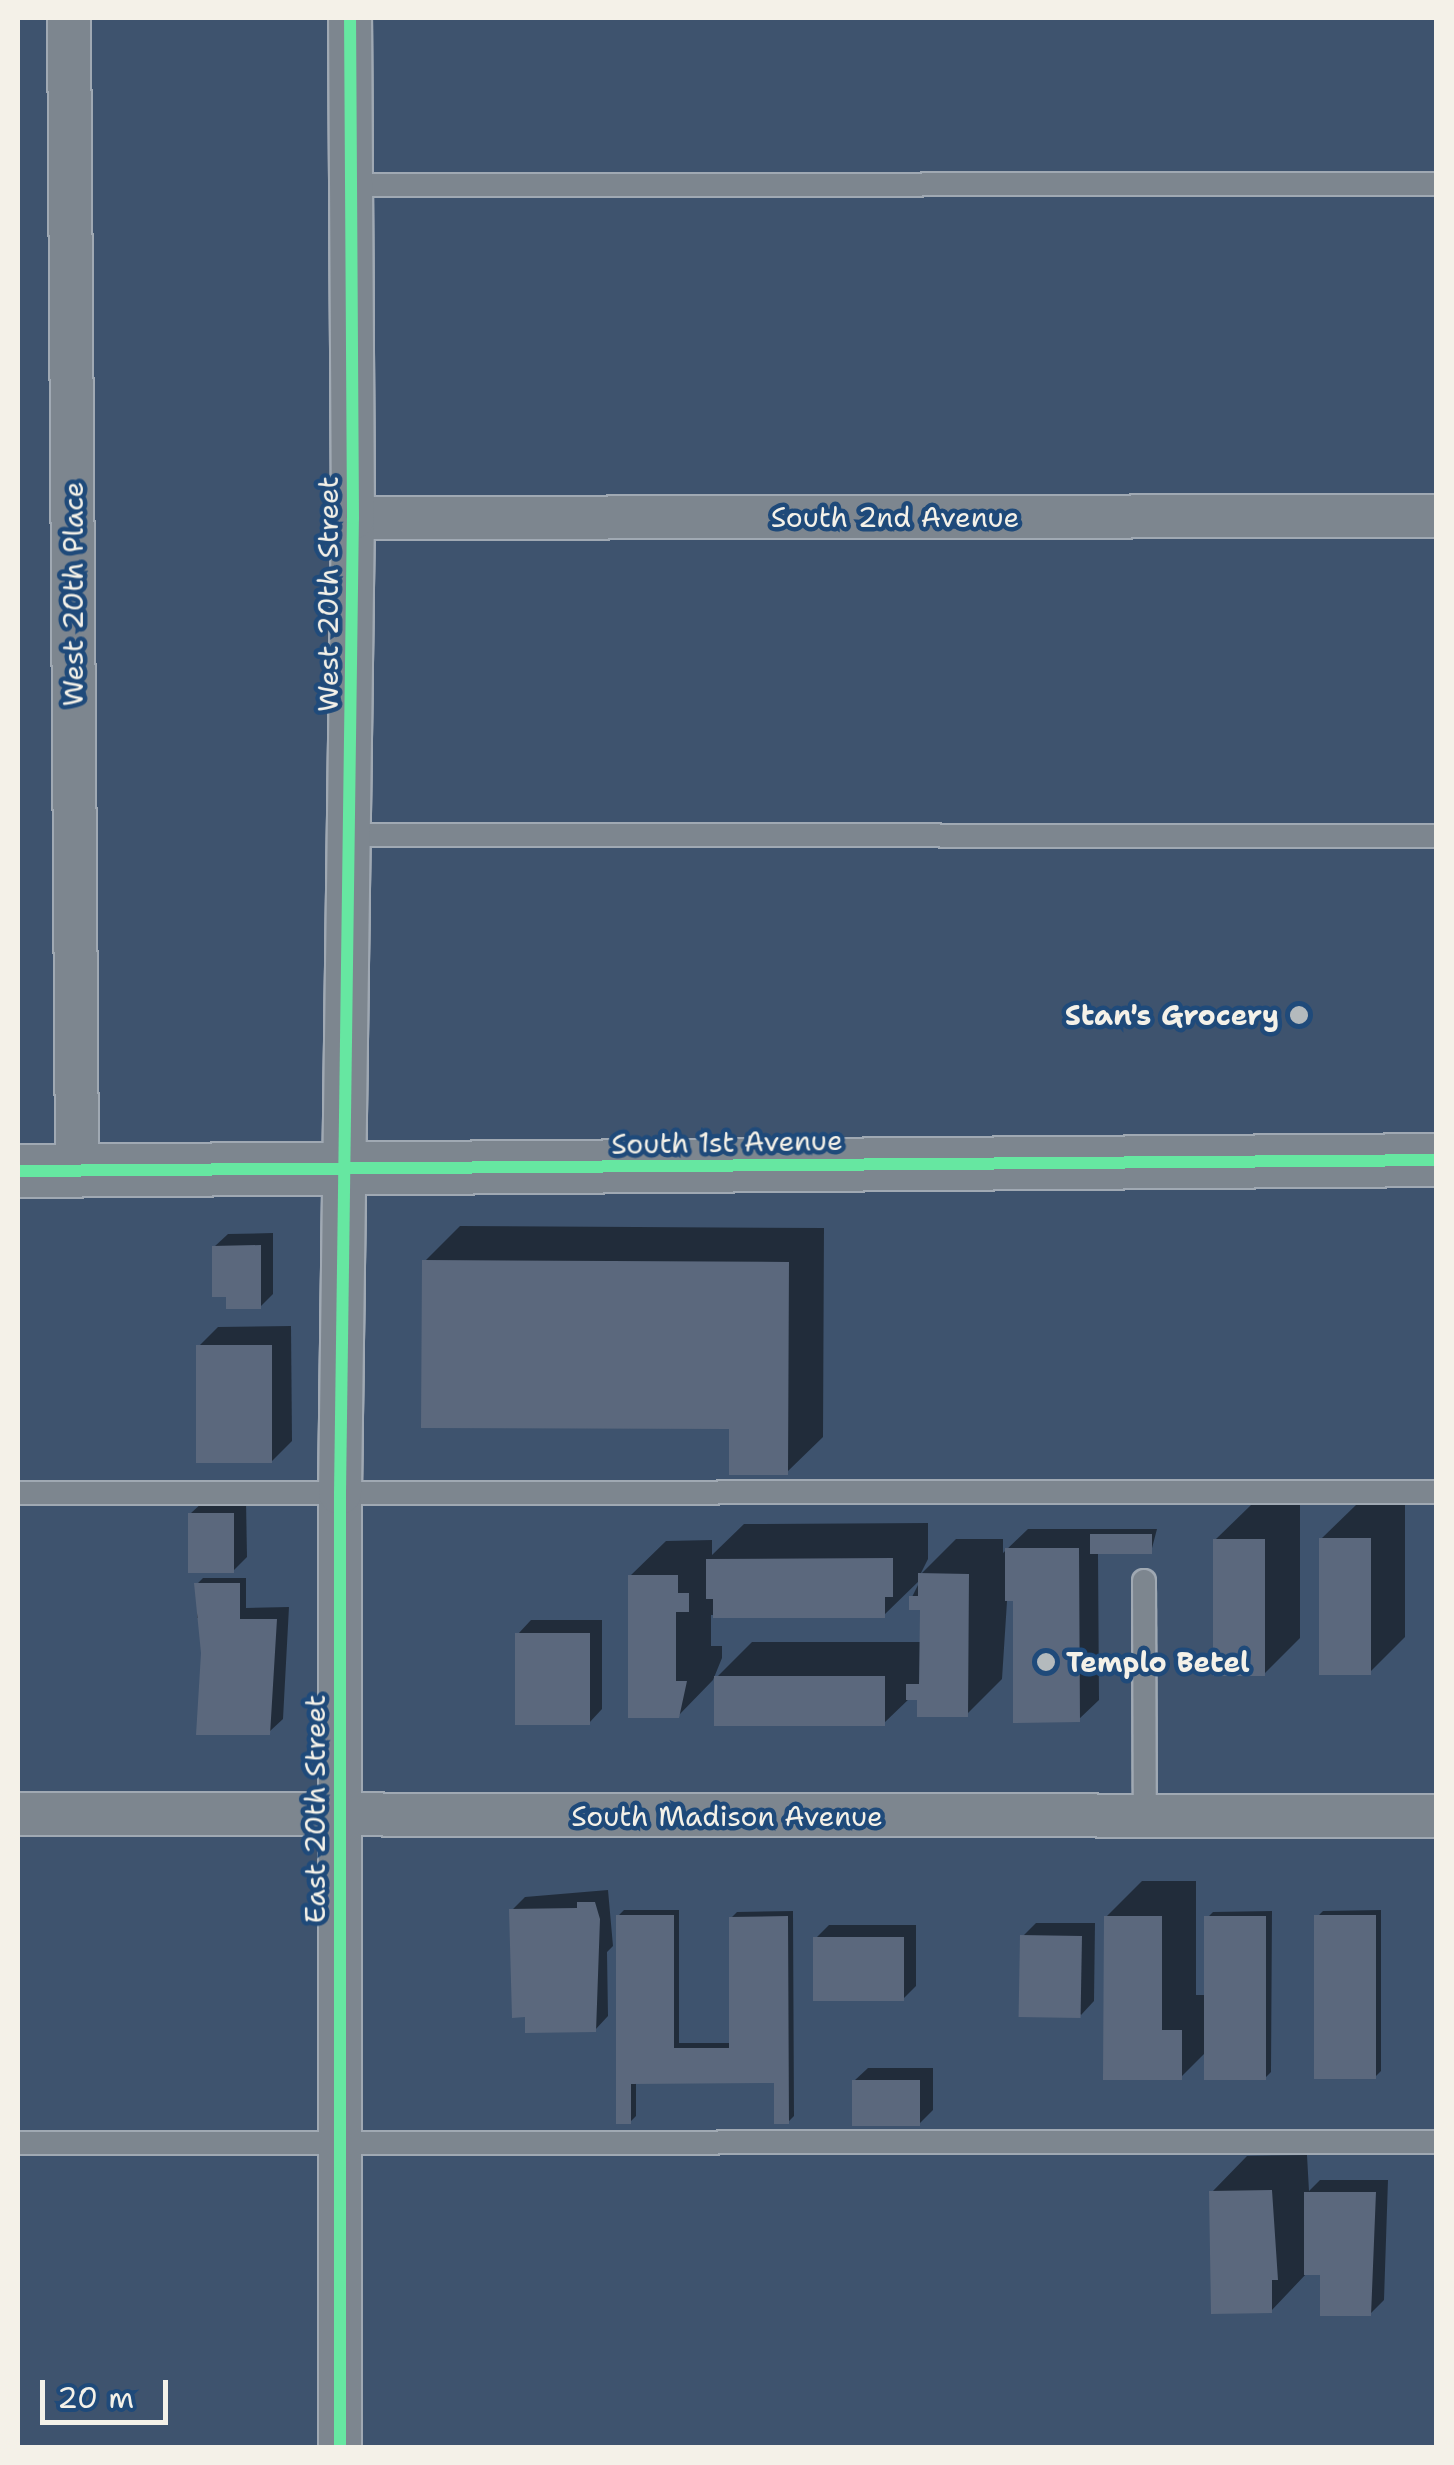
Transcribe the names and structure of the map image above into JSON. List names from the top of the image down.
{
  "streets": {
    "street": [
      "South 2nd Avenue",
      "West 20th Place",
      "West 20th Street",
      "South 1st Avenue",
      "East 20th Street",
      "South Madison Avenue"
    ]
  },
  "crossings": [
    ["South 2nd Avenue", "West 20th Street"],
    ["West 20th Place", "South 1st Avenue"],
    ["West 20th Street", "South 1st Avenue"],
    ["West 20th Street", "East 20th Street"],
    ["South 1st Avenue", "East 20th Street"],
    ["East 20th Street", "South Madison Avenue"]
  ],
  "places": ["Stan's Grocery", "Templo Betel"],
  "scale_bar": "20 m"
}
